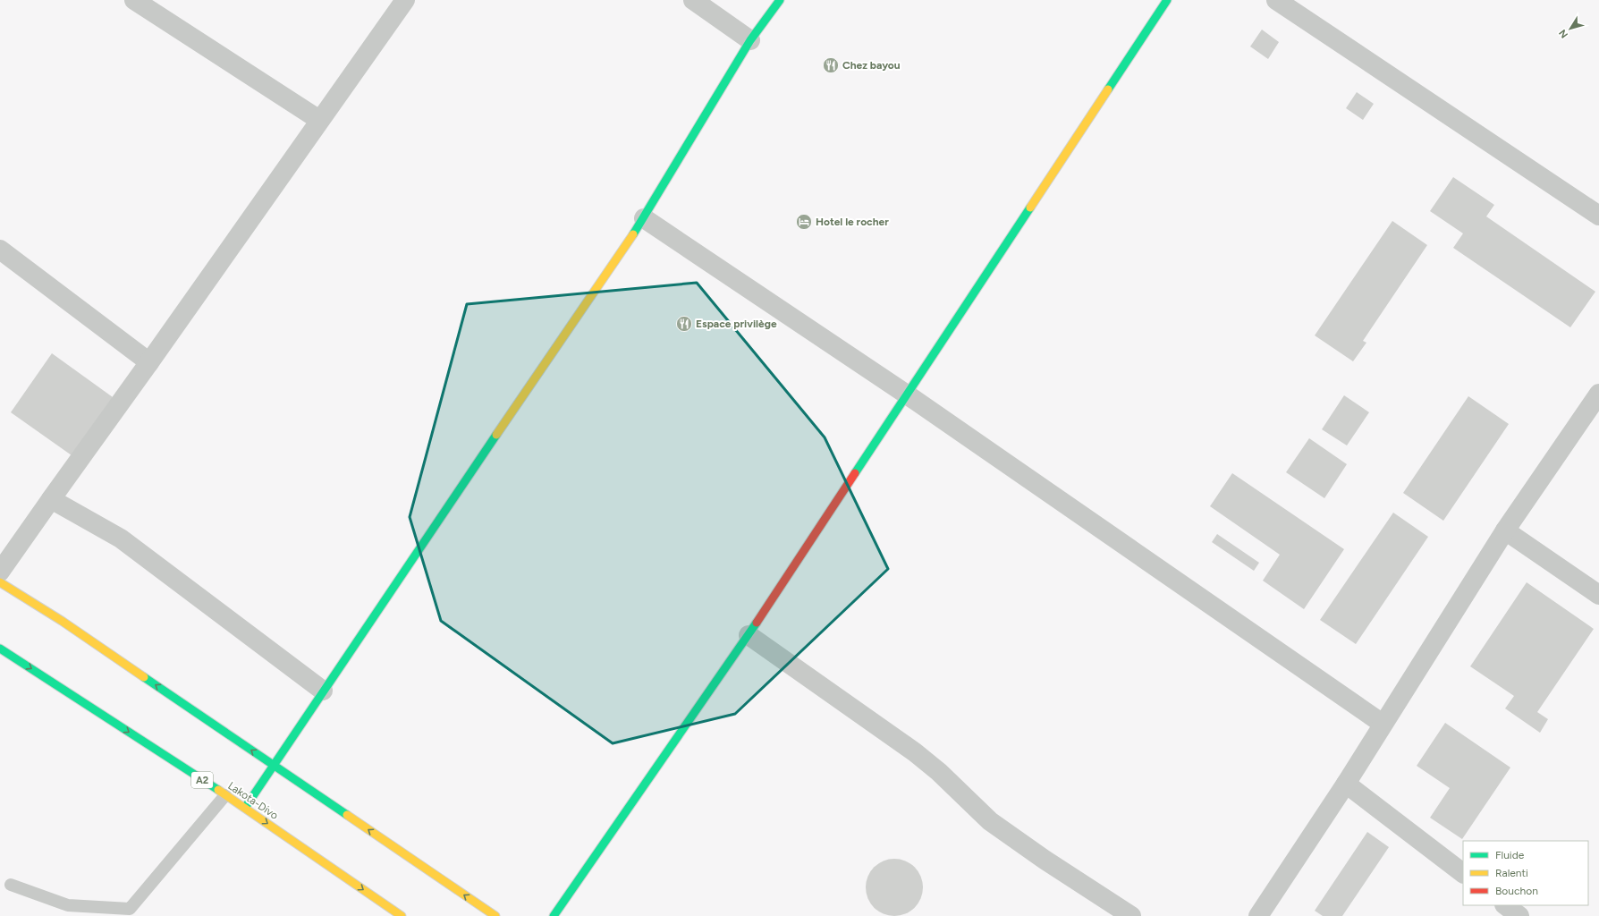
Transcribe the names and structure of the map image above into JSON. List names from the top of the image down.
{
  "streets": {
    "street": ["A2", "Lakota-Divo"]
  },
  "places": {
    "restaurant": ["Chez bayou", "Espace privilège"],
    "hotel": ["Hotel le rocher"]
  },
  "legend": ["Fluide", "Ralenti", "Bouchon"],
  "north": "bottom left"
}
